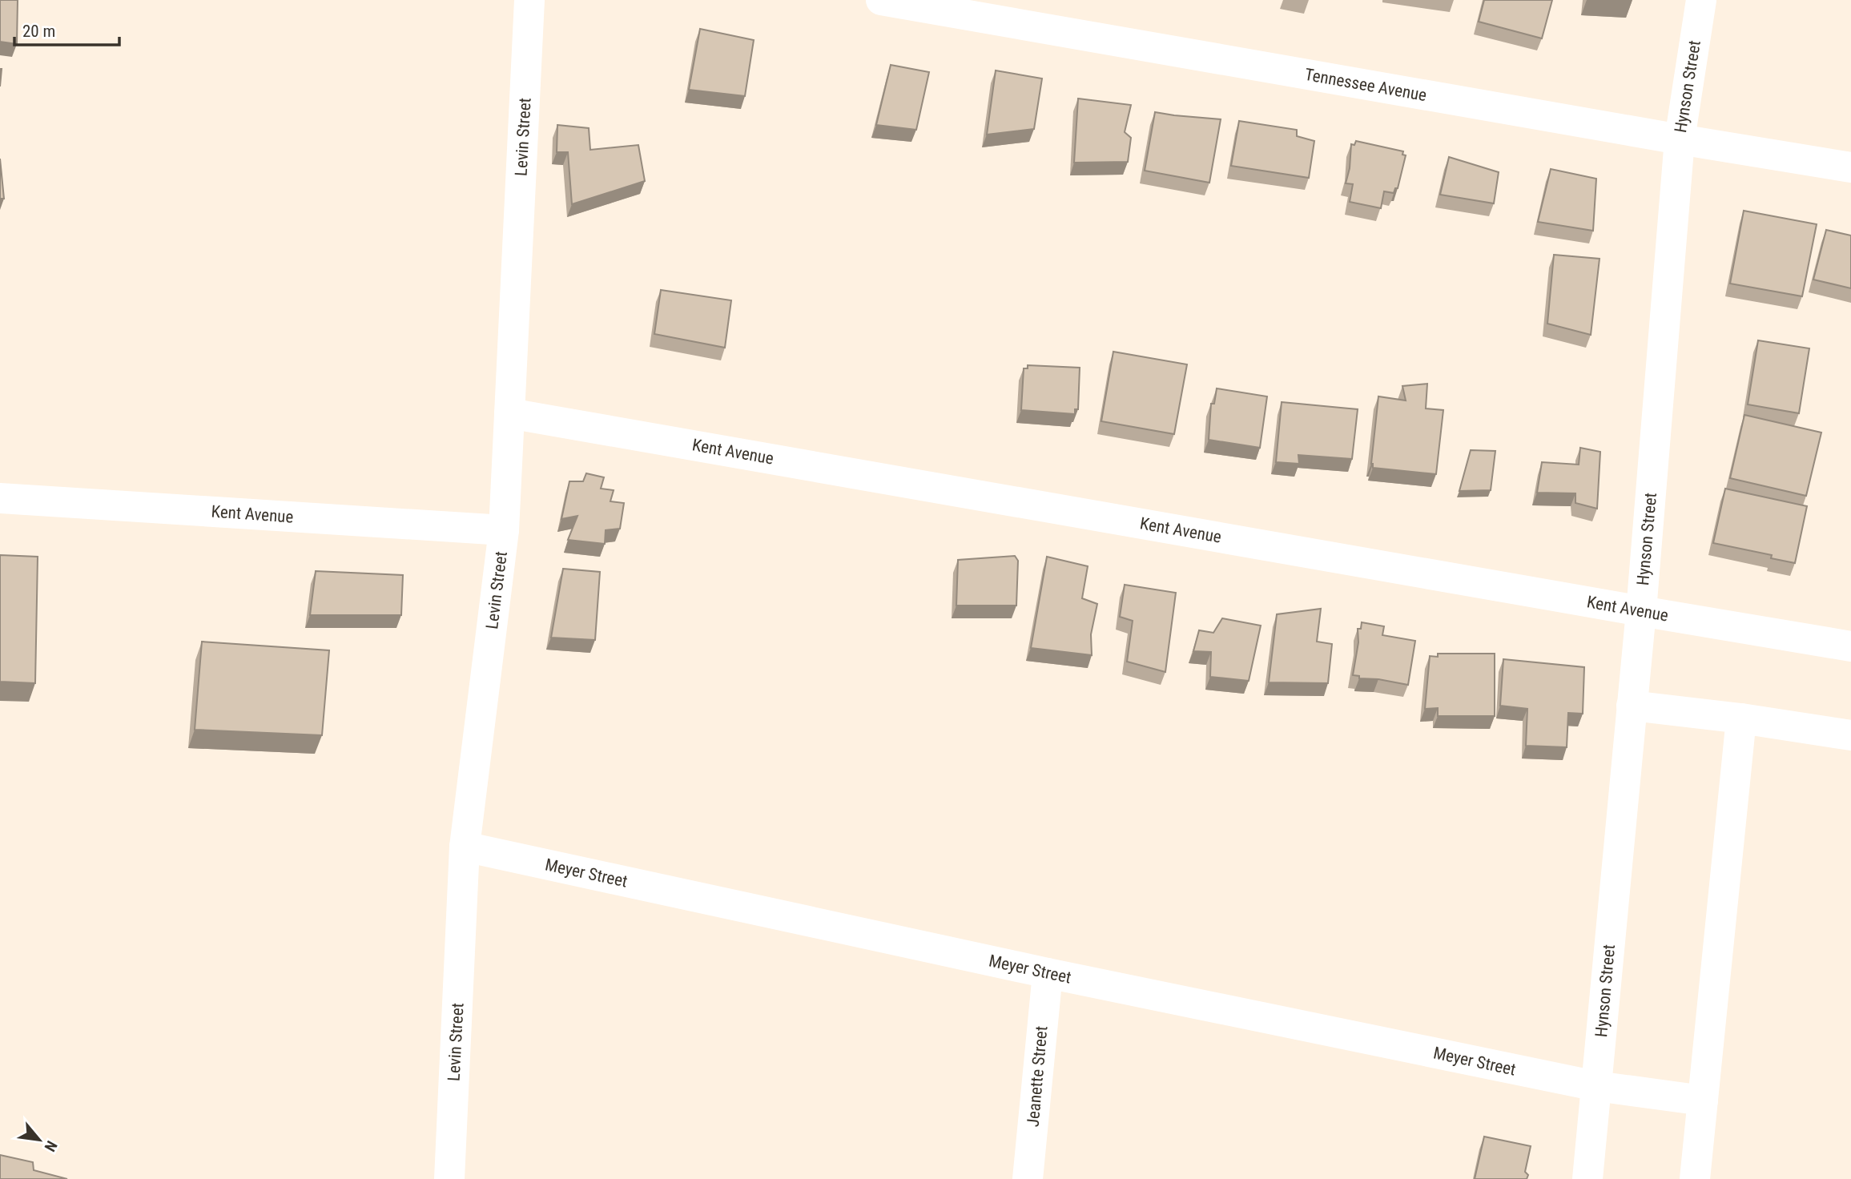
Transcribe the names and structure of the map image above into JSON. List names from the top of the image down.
{
  "streets": {
    "street": [
      "Tennessee Avenue",
      "Hynson Street",
      "Levin Street",
      "Kent Avenue",
      "Meyer Street",
      "Jeanette Street"
    ]
  },
  "crossings": [
    ["Tennessee Avenue", "Hynson Street"],
    ["Hynson Street", "Kent Avenue"],
    ["Hynson Street", "Meyer Street"],
    ["Levin Street", "Kent Avenue"],
    ["Levin Street", "Meyer Street"],
    ["Meyer Street", "Jeanette Street"]
  ],
  "scale_bar": "20 m",
  "north": "bottom right"
}
